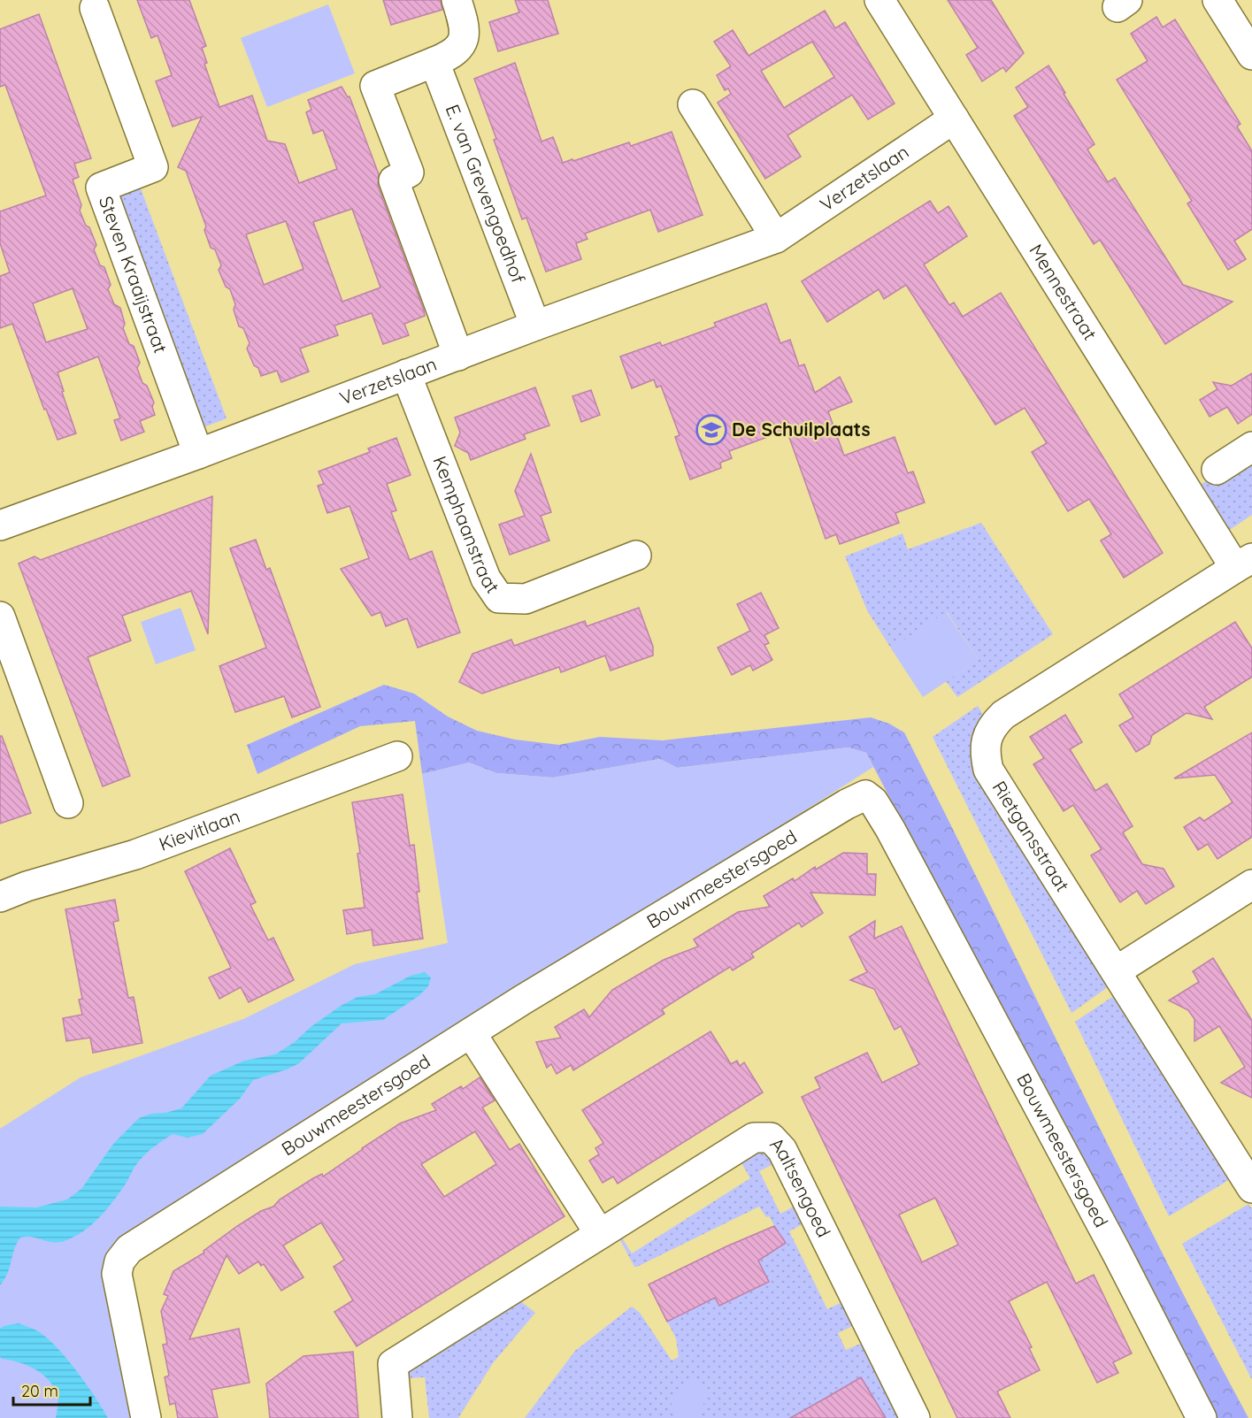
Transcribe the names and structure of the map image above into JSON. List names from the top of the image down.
{
  "streets": {
    "street": [
      "Verzetslaan",
      "E. van Grevengoedhof",
      "Steven Kraaijstraat",
      "Mennestraat",
      "Kemphaanstraat",
      "Kievitlaan",
      "Rietgansstraat",
      "Bouwmeestersgoed",
      "Aaltsengoed"
    ]
  },
  "crossings": [
    ["Verzetslaan", "E. van Grevengoedhof"],
    ["Verzetslaan", "Steven Kraaijstraat"],
    ["Verzetslaan", "Mennestraat"],
    ["Verzetslaan", "Kemphaanstraat"],
    ["Mennestraat", "Rietgansstraat"]
  ],
  "places": {
    "school or university": ["De Schuilplaats"]
  },
  "scale_bar": "20 m"
}
